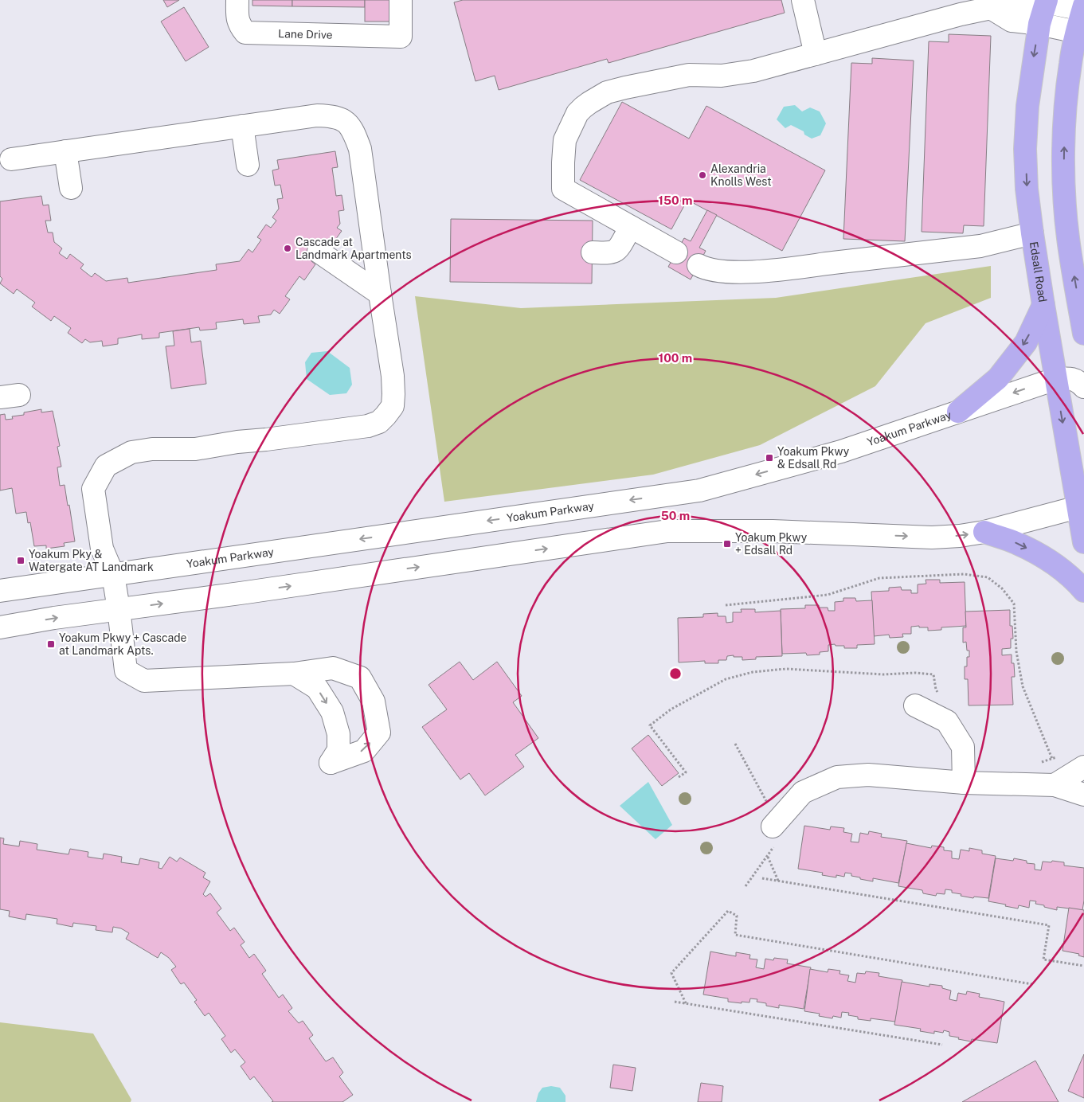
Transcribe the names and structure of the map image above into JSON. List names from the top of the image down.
{
  "streets": {
    "main road": ["Edsall Road"],
    "street": ["Lane Drive", "Yoakum Parkway"]
  },
  "crossings": [
    ["Edsall Road", "Yoakum Parkway"]
  ],
  "places": {
    "other": ["Alexandria Knolls West", "Cascade at Landmark Apartments"],
    "transit": [
      "Yoakum Pkwy & Edsall Rd",
      "Yoakum Pkwy + Edsall Rd",
      "Yoakum Pky & Watergate AT Landmark",
      "Yoakum Pkwy + Cascade at Landmark Apts."
    ]
  },
  "rings": ["150 m", "100 m", "50 m"]
}
